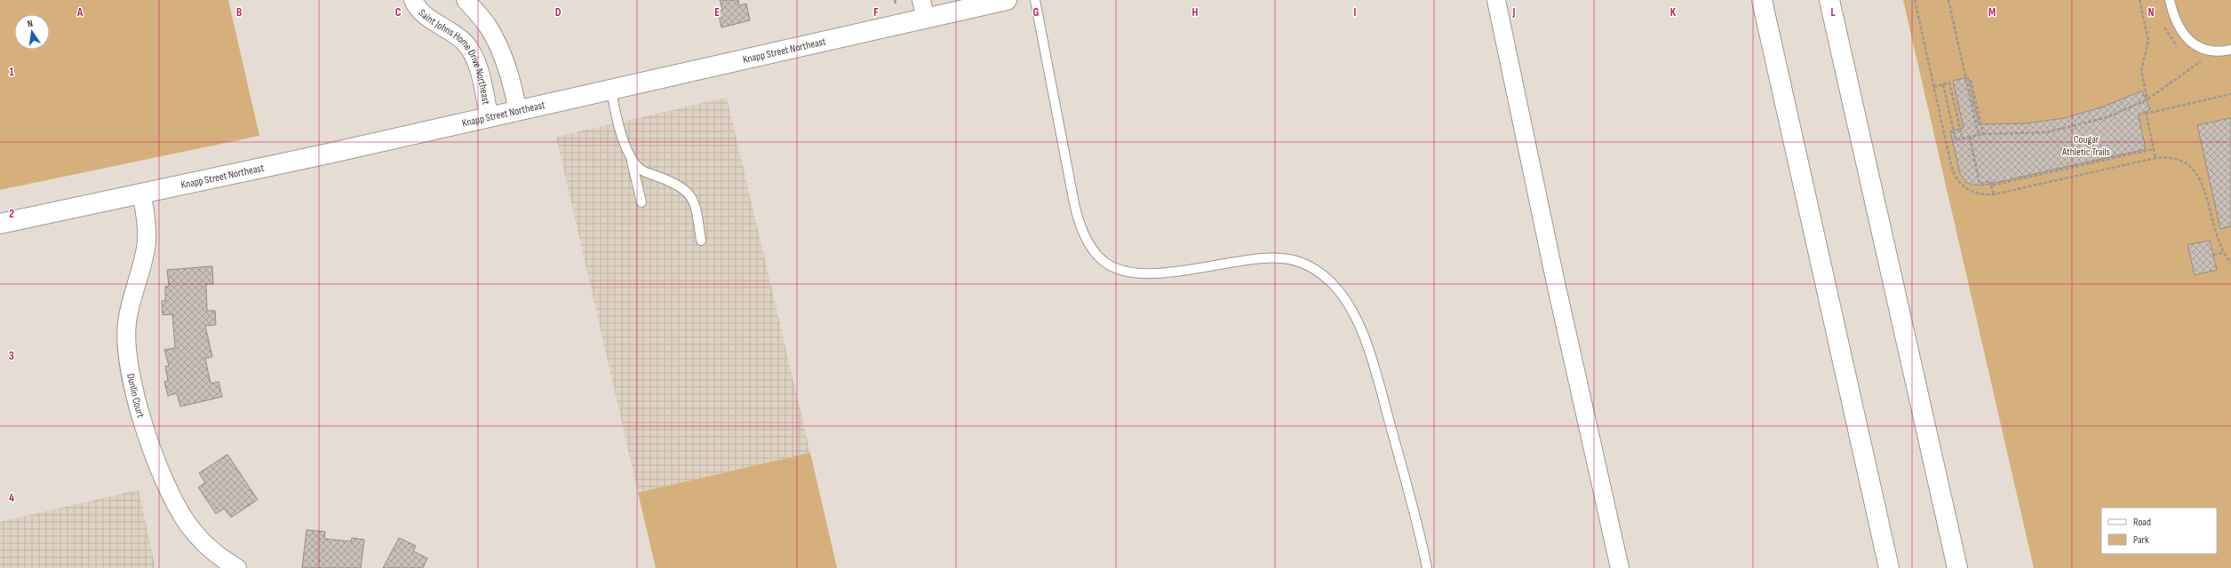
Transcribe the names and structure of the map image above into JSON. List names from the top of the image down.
{
  "streets": {
    "main road": ["Knapp Street Northeast"],
    "street": ["Saint Johns Home Drive Northeast", "Dunlin Court"]
  },
  "crossings": [
    ["Knapp Street Northeast", "Saint Johns Home Drive Northeast"],
    ["Knapp Street Northeast", "Dunlin Court"]
  ],
  "parks": ["Cougar Athletic Trails"],
  "legend": ["Road", "Park"],
  "north": "top",
  "grid": {
    "columns": [
      "A",
      "B",
      "C",
      "D",
      "E",
      "F",
      "G",
      "H",
      "I",
      "J",
      "K",
      "L",
      "M",
      "N"
    ],
    "rows": [
      "1",
      "2",
      "3",
      "4"
    ]
  }
}
